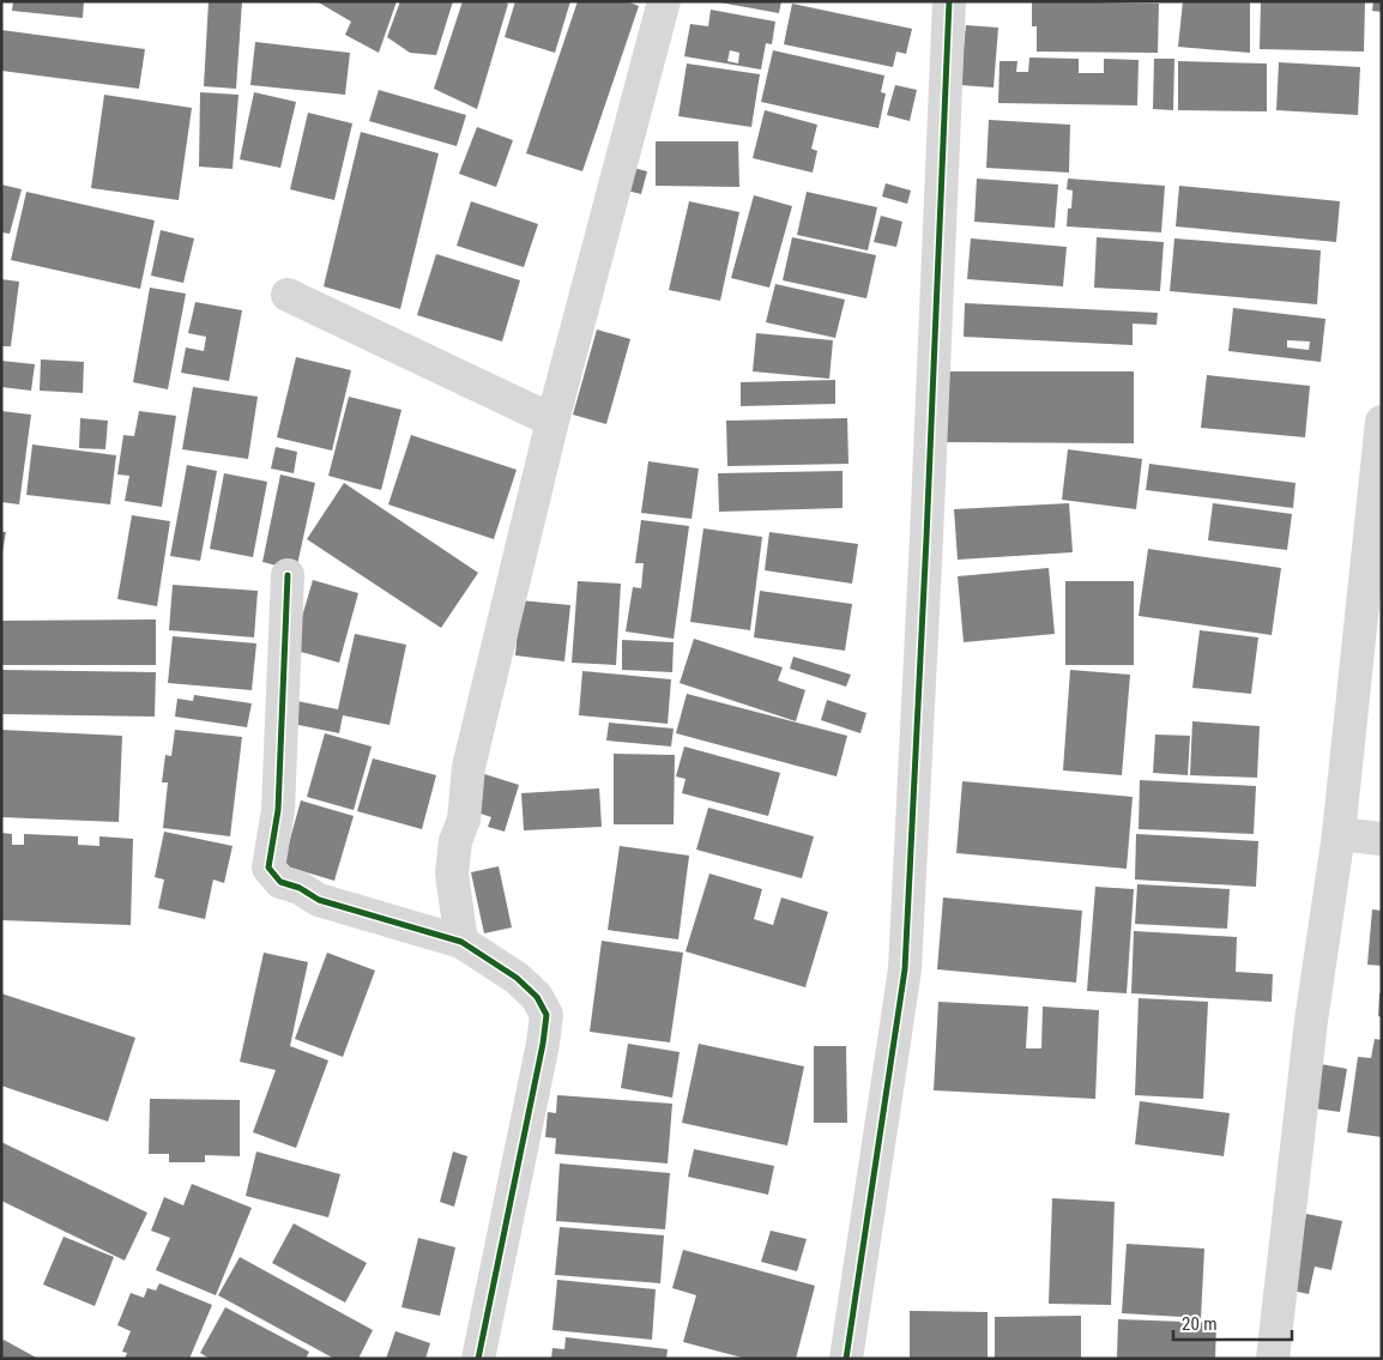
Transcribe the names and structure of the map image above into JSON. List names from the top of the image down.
{
  "scale_bar": "20 m"
}
